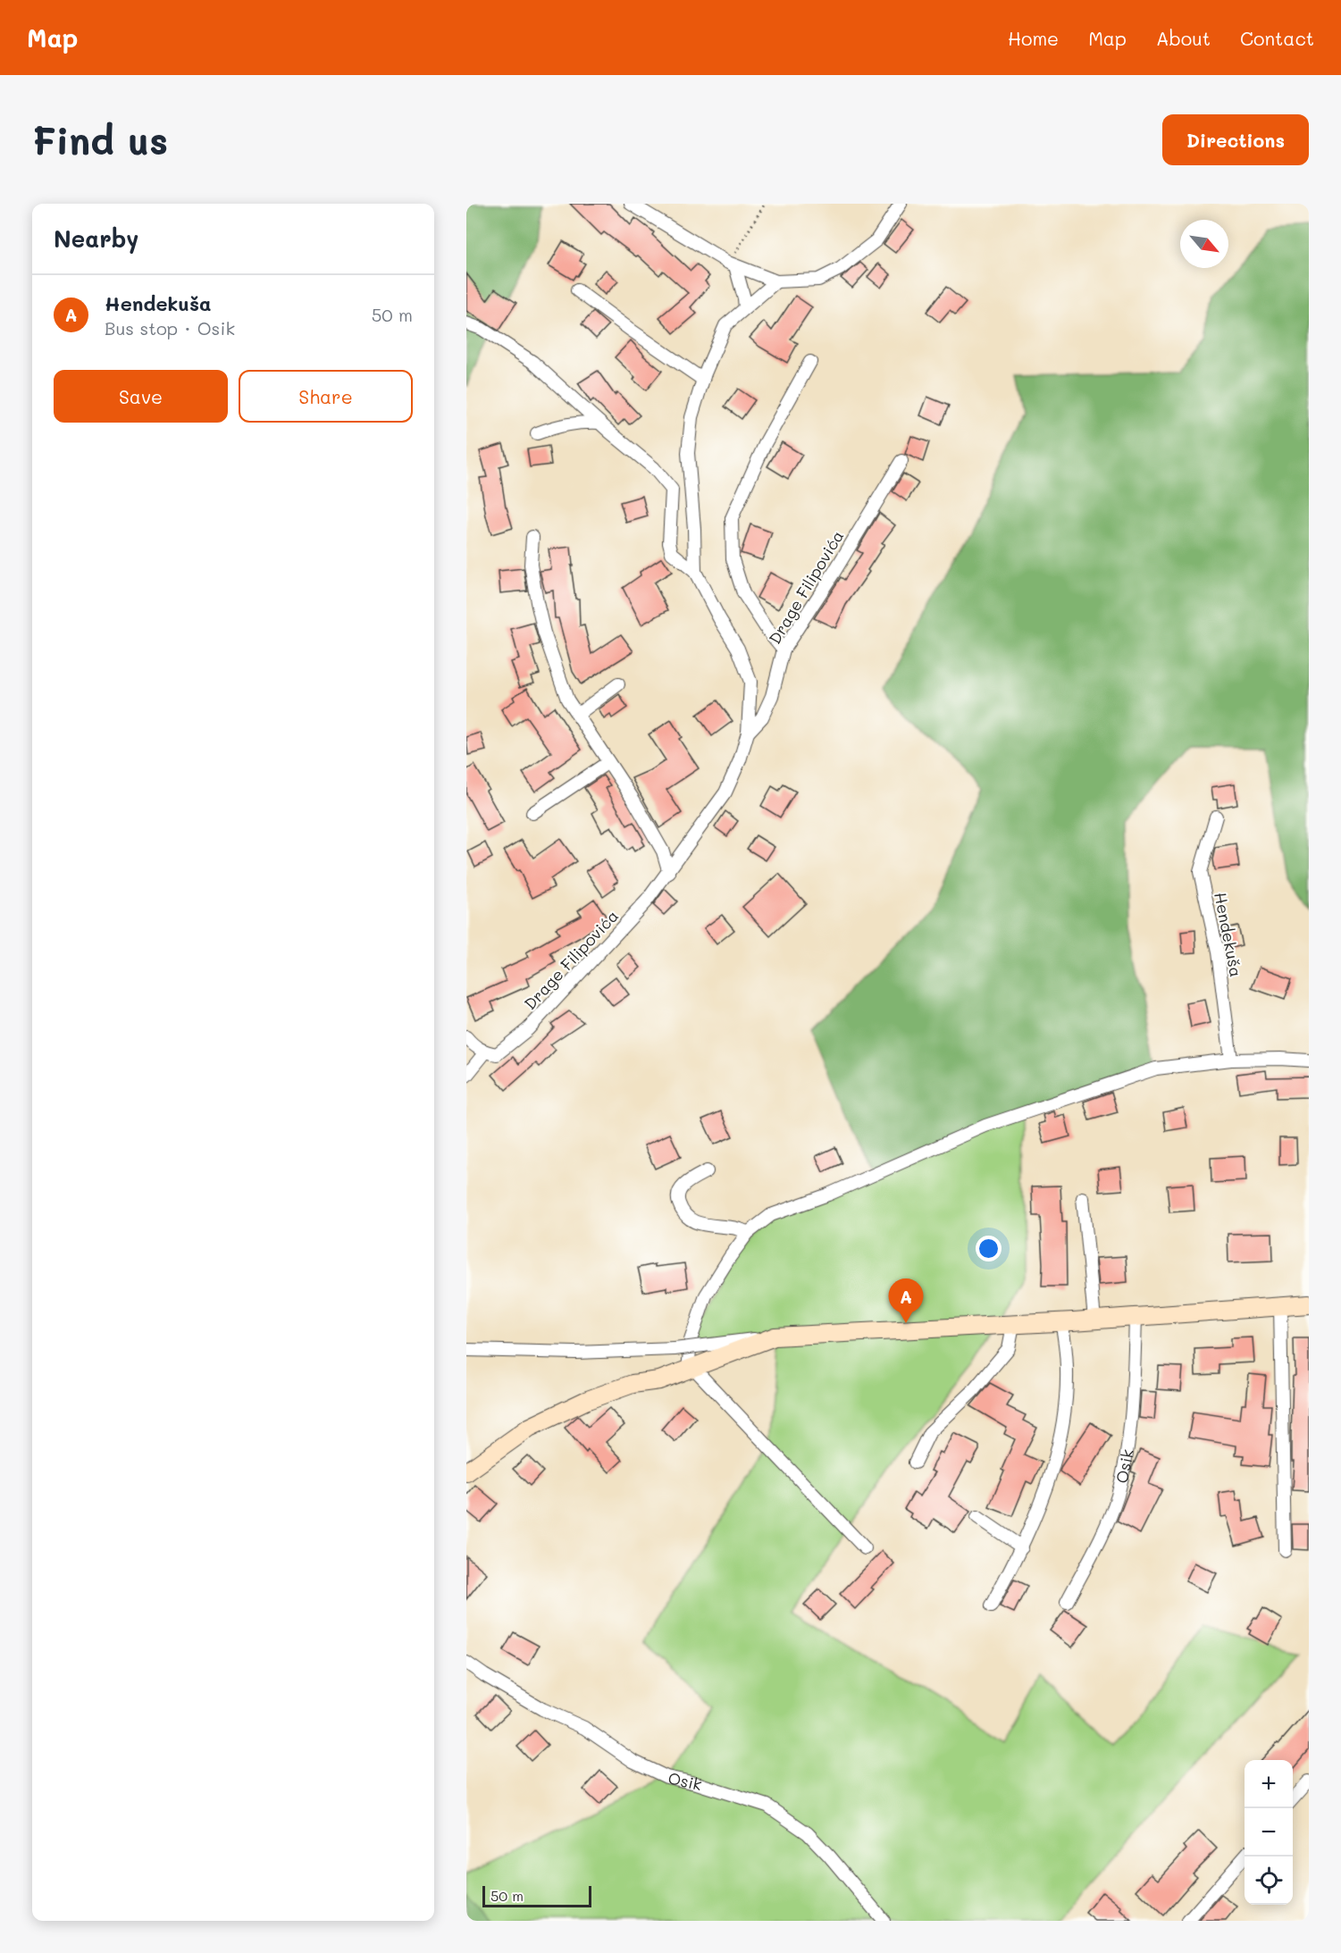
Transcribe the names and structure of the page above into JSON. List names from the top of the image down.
{
  "streets": {
    "street": ["Drage Filipovića", "Hendekuša", "Osik"]
  },
  "scale_bar": "50 m",
  "north": "bottom right",
  "page": {
    "header": "Map",
    "nav": [
      "Home",
      "Map",
      "About",
      "Contact"
    ],
    "buttons": [
      "Directions",
      ["Save", "Share"]
    ],
    "title": "Find us",
    "heading": "Nearby",
    "list": [
      {
        "mark": "A",
        "name": "Hendekuša",
        "note": "Bus stop · Osik",
        "value": "50 m"
      }
    ],
    "pins": "A",
    "map_buttons": ["+", "−"],
    "scale": "50 m"
  }
}
